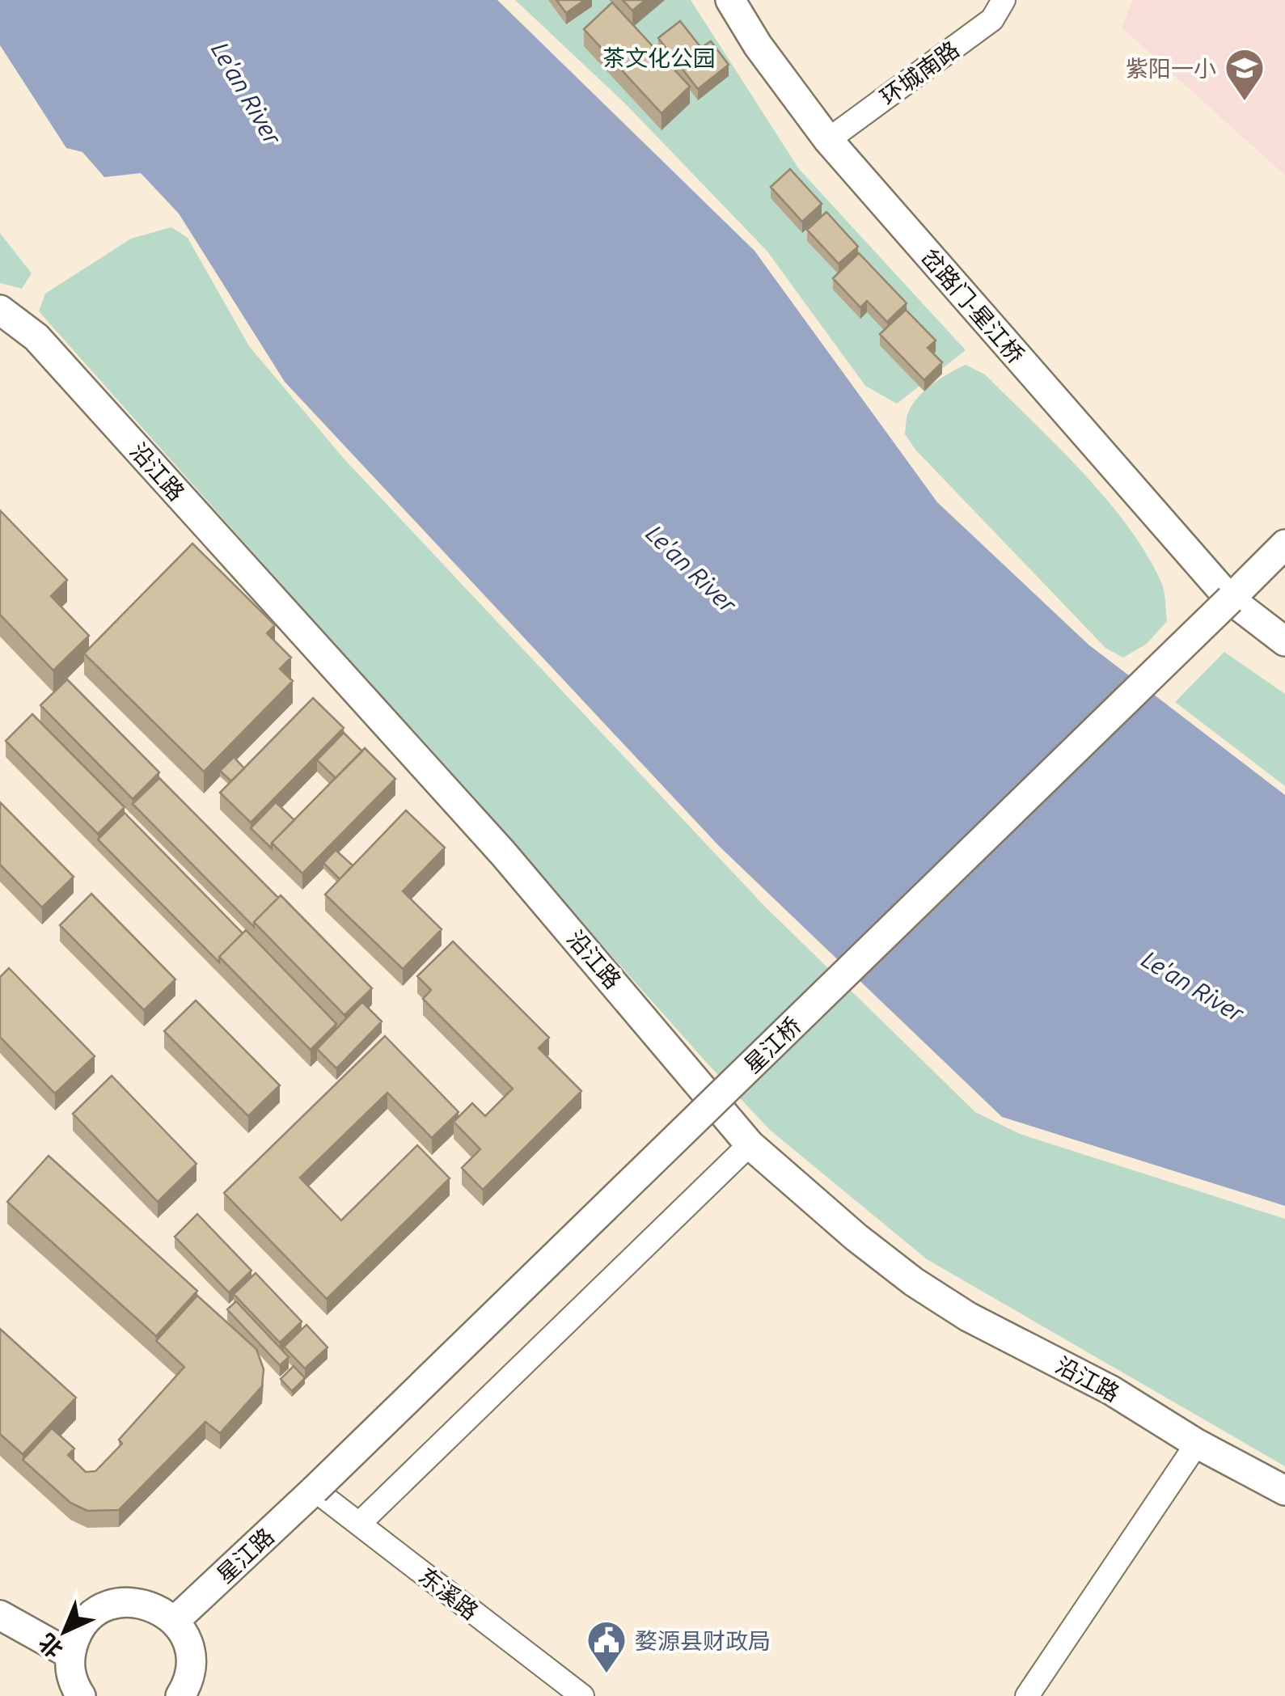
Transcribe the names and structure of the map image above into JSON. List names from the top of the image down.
{
  "streets": {
    "street": [
      "环城南路",
      "岔路门-星江桥",
      "沿江路",
      "星江桥",
      "星江路",
      "东溪路"
    ]
  },
  "crossings": [
    ["环城南路", "岔路门-星江桥"],
    ["岔路门-星江桥", "星江桥"],
    ["星江桥", "星江路"],
    ["星江桥", "东溪路"],
    ["星江路", "东溪路"]
  ],
  "water": ["Le'an River"],
  "parks": ["茶文化公园"],
  "places": {
    "school or university": ["紫阳一小"],
    "public building": ["婺源县财政局"]
  },
  "north": "bottom left"
}
